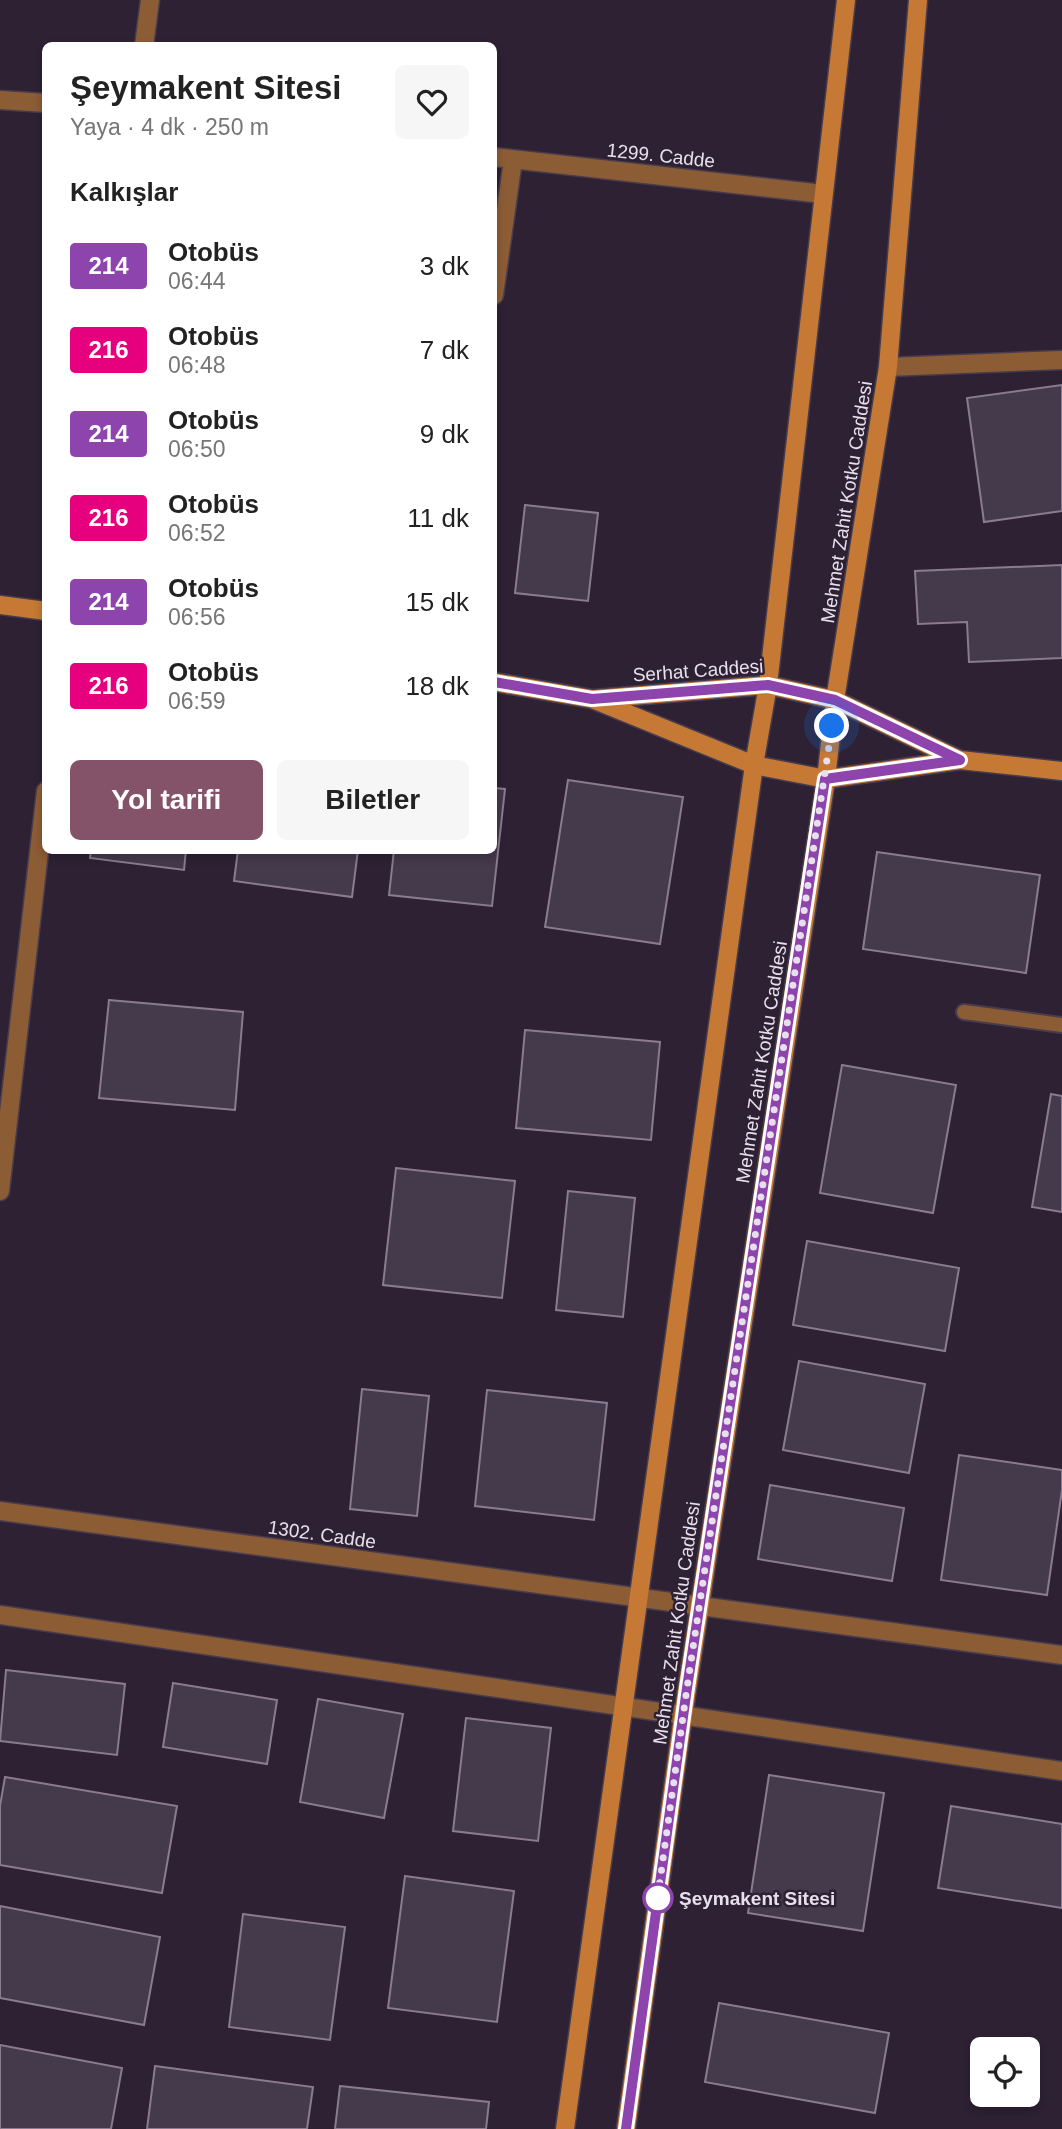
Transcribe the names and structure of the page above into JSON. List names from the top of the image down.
{
  "streets": {
    "main road": ["Mehmet Zahit Kotku Caddesi", "Serhat Caddesi"],
    "street": ["1299. Cadde", "1302. Cadde"]
  },
  "crossings": [
    ["1299. Cadde", "Mehmet Zahit Kotku Caddesi"],
    ["Mehmet Zahit Kotku Caddesi", "Serhat Caddesi"],
    ["Mehmet Zahit Kotku Caddesi", "1302. Cadde"]
  ],
  "places": ["Şeymakent Sitesi"],
  "lines": ["bus line 214"],
  "page": {
    "heading": [
      ["Şeymakent Sitesi", "Yaya · 4 dk · 250 m"],
      "Kalkışlar"
    ],
    "list": [
      {
        "mark": "214",
        "name": "Otobüs",
        "note": "06:44",
        "value": "3 dk"
      },
      {
        "mark": "216",
        "name": "Otobüs",
        "note": "06:48",
        "value": "7 dk"
      },
      {
        "mark": "214",
        "name": "Otobüs",
        "note": "06:50",
        "value": "9 dk"
      },
      {
        "mark": "216",
        "name": "Otobüs",
        "note": "06:52",
        "value": "11 dk"
      },
      {
        "mark": "214",
        "name": "Otobüs",
        "note": "06:56",
        "value": "15 dk"
      },
      {
        "mark": "216",
        "name": "Otobüs",
        "note": "06:59",
        "value": "18 dk"
      }
    ],
    "buttons": ["Yol tarifi", "Biletler"]
  }
}
